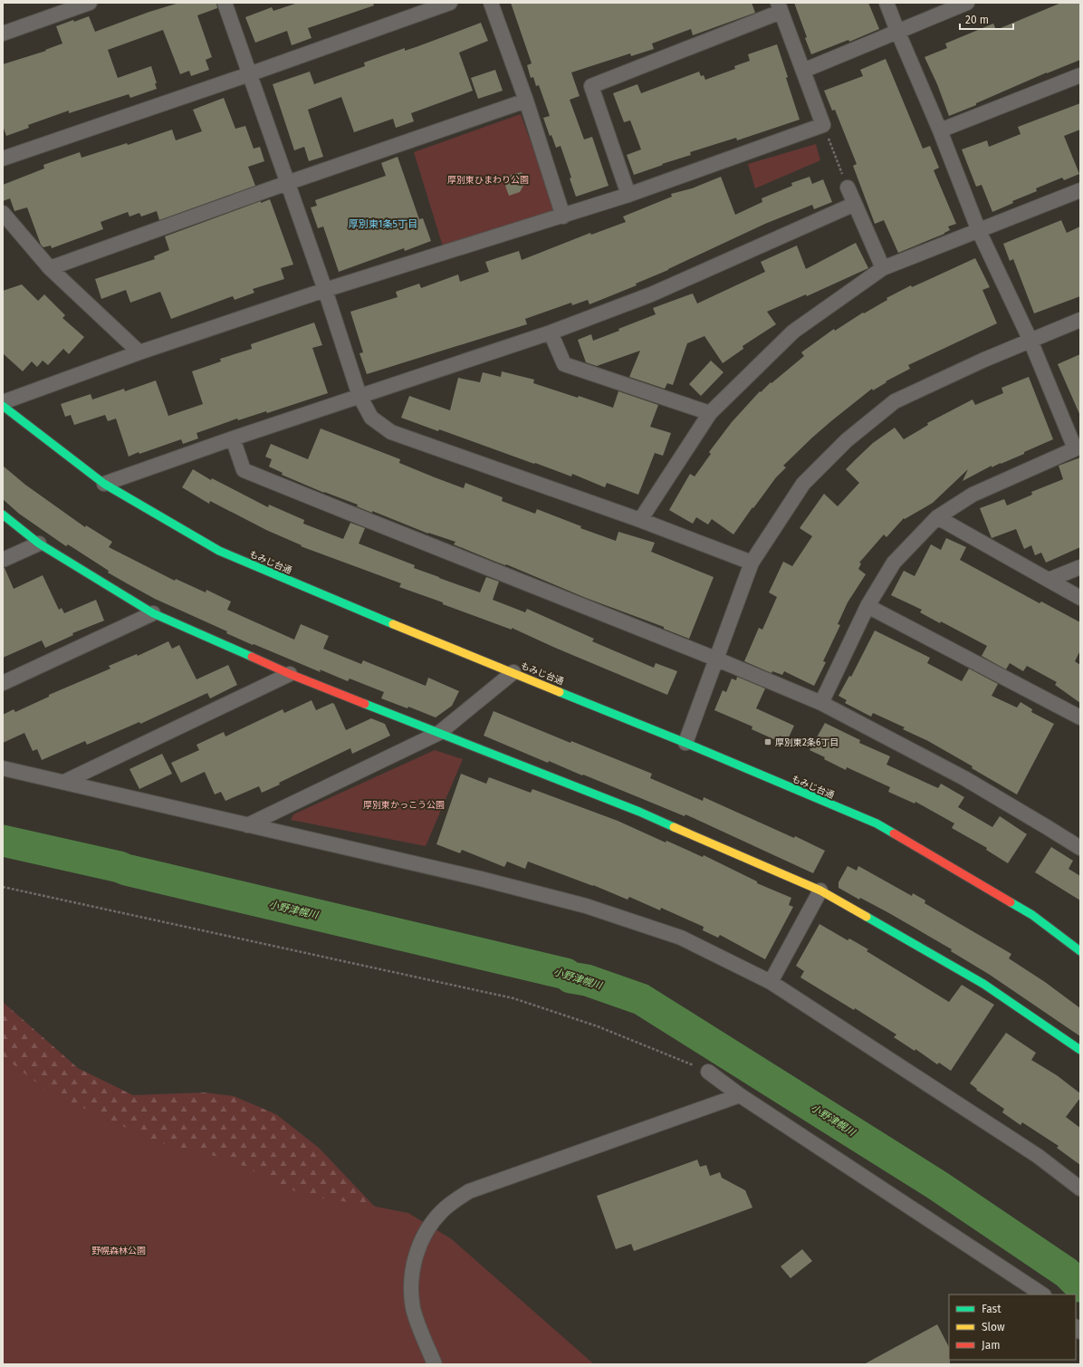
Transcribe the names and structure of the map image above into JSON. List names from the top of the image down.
{
  "streets": {
    "street": ["もみじ台通"]
  },
  "districts": ["厚別東1条5丁目"],
  "water": ["小野津幌川"],
  "parks": ["厚別東ひまわり公園", "厚別東かっこう公園", "野幌森林公園"],
  "places": {
    "transit": ["厚別東2条6丁目"]
  },
  "legend": ["Fast", "Slow", "Jam"],
  "scale_bar": "20 m"
}
